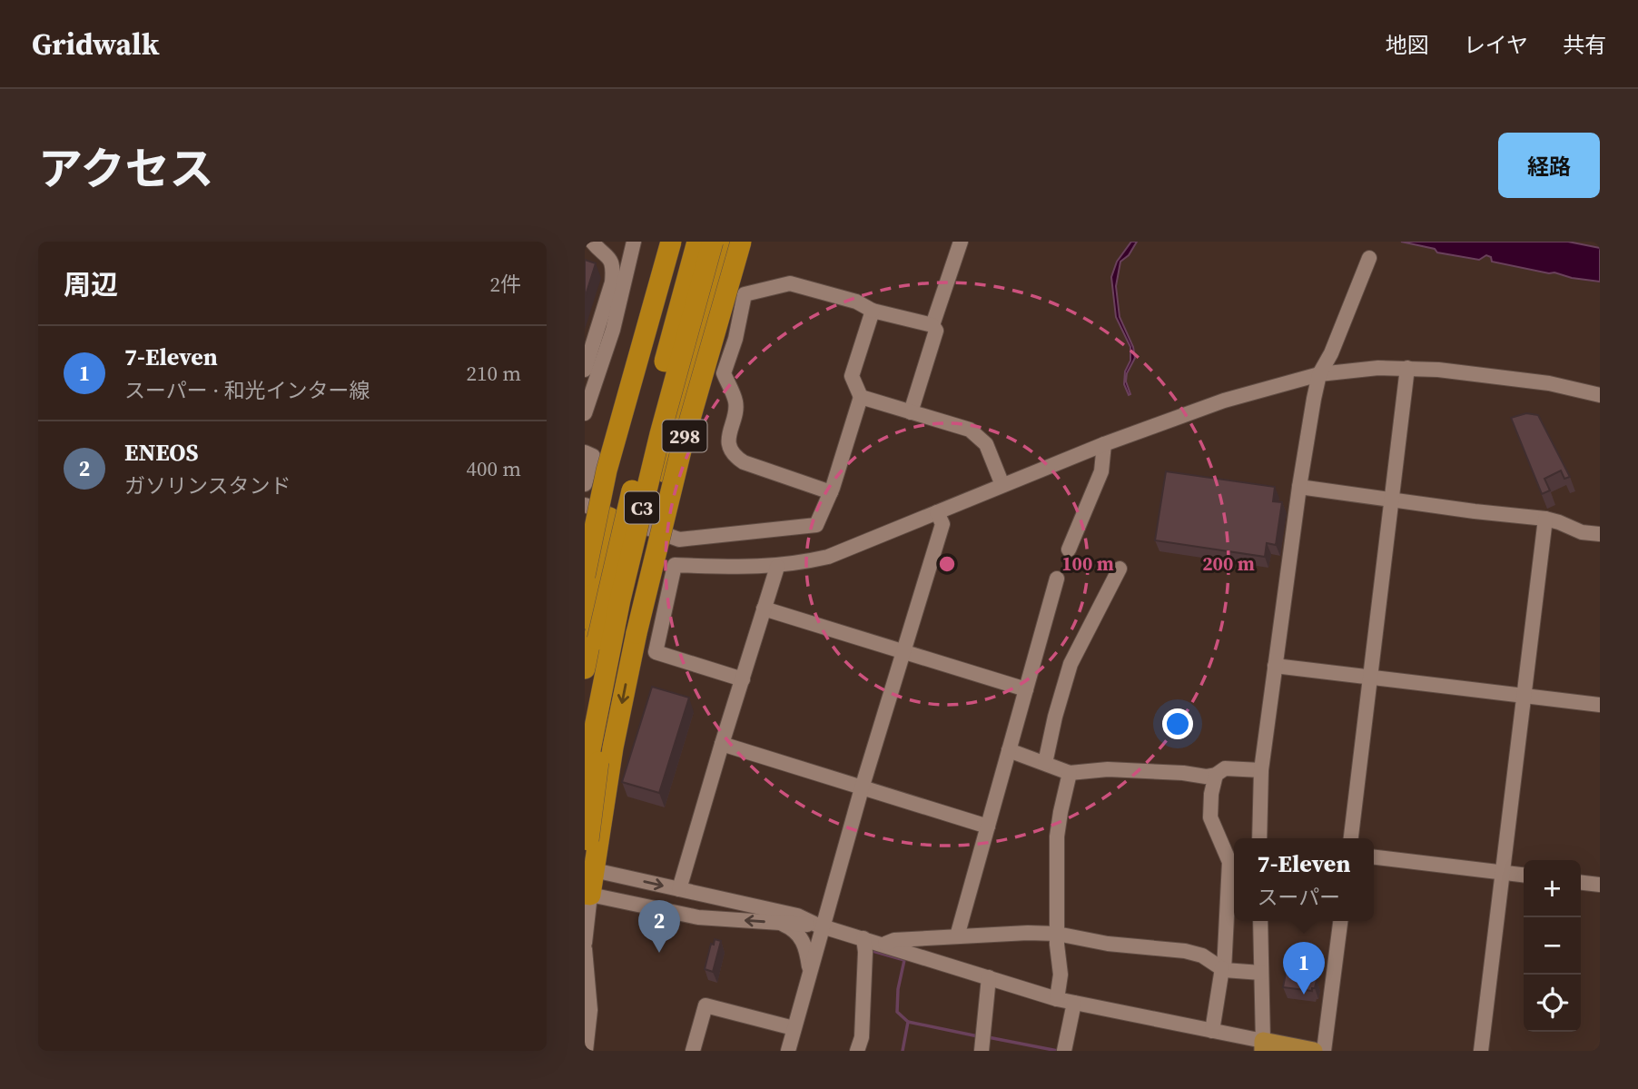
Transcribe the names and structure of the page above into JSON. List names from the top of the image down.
{
  "streets": {
    "highway": ["298", "C3"]
  },
  "page": {
    "header": "Gridwalk",
    "nav": ["地図", "レイヤ", "共有"],
    "title": "アクセス",
    "buttons": "経路",
    "heading": ["周辺", "2件"],
    "list": [
      {
        "mark": "1",
        "name": "7-Eleven",
        "note": "スーパー · 和光インター線",
        "value": "210 m"
      },
      {
        "mark": "2",
        "name": "ENEOS",
        "note": "ガソリンスタンド",
        "value": "400 m"
      }
    ],
    "popup": ["7-Eleven", "スーパー"],
    "map_buttons": ["+", "−"],
    "pins": ["2", "1"]
  },
  "rings": ["100 m", "200 m"]
}
